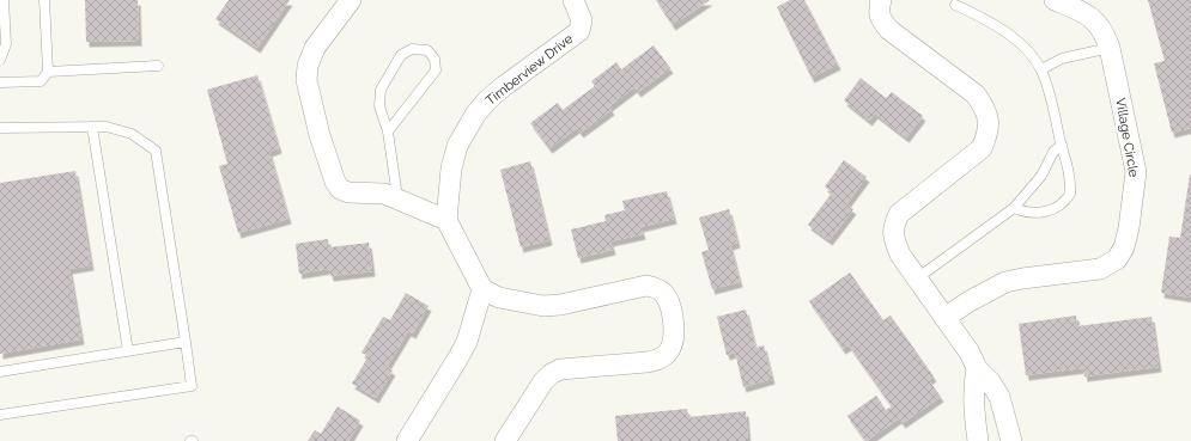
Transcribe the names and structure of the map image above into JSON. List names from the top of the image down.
{
  "streets": {
    "street": ["Timberview Drive", "Village Circle"]
  }
}
